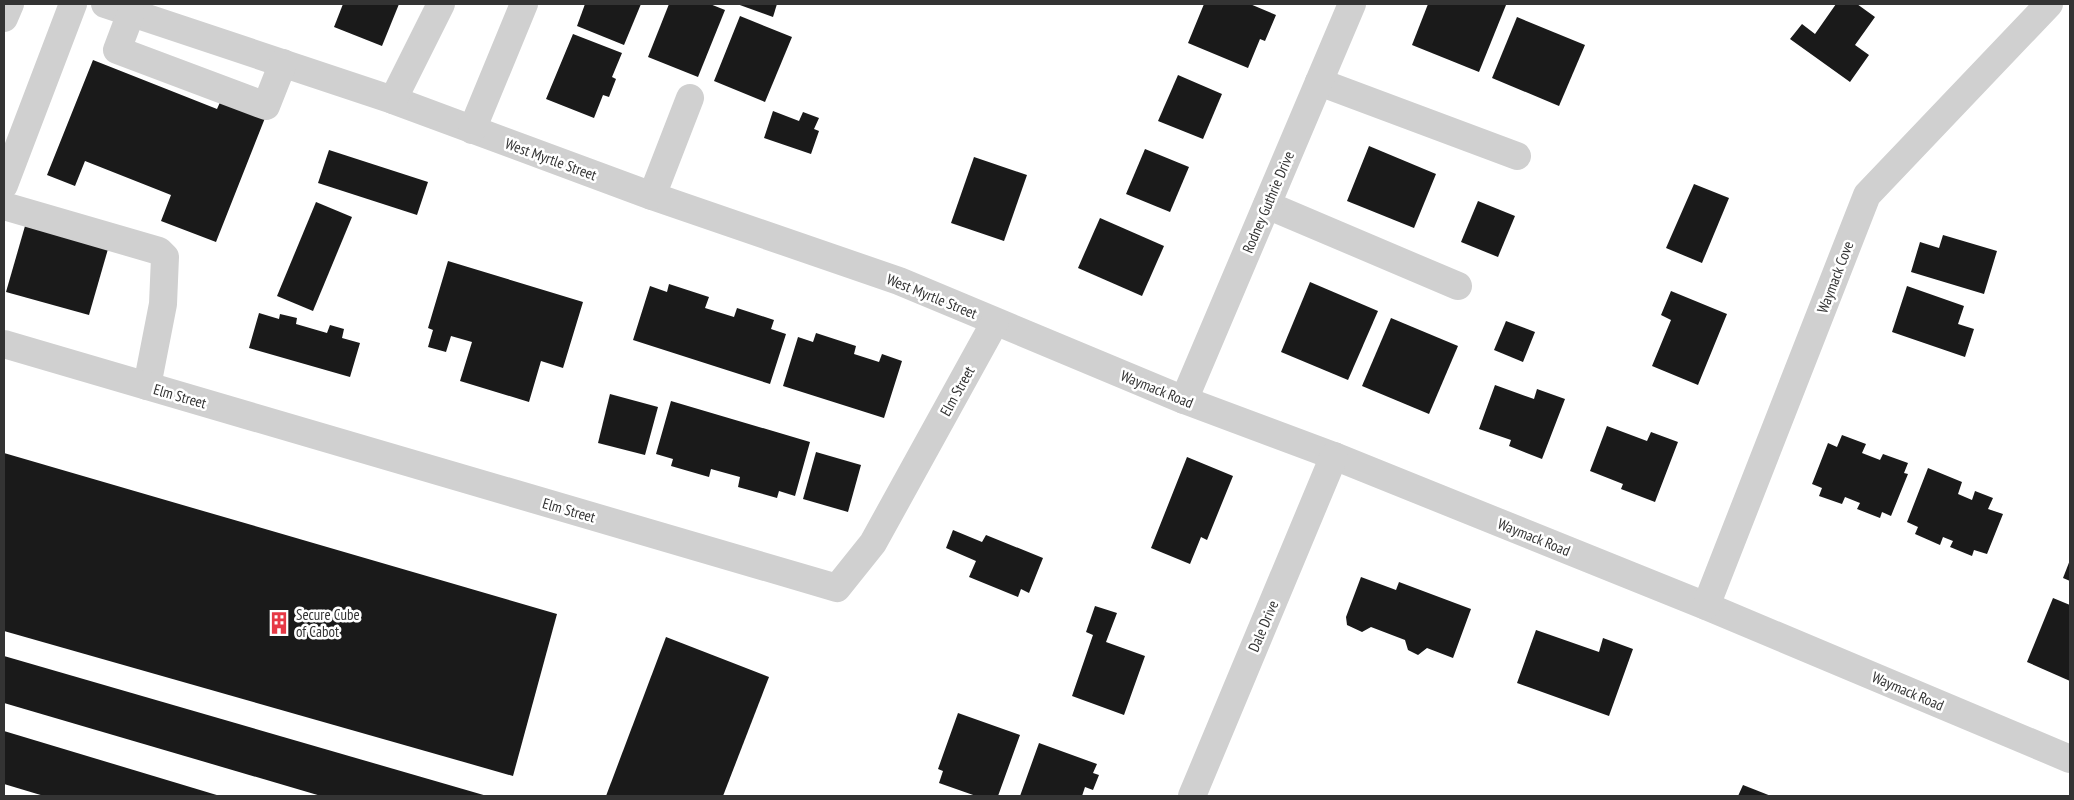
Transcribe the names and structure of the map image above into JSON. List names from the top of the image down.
{
  "streets": {
    "street": [
      "West Myrtle Street",
      "Rodney Guthrie Drive",
      "Waymack Cove",
      "Waymack Road",
      "Elm Street",
      "Dale Drive"
    ]
  },
  "crossings": [
    ["West Myrtle Street", "Waymack Road"],
    ["West Myrtle Street", "Elm Street"],
    ["Rodney Guthrie Drive", "Waymack Road"],
    ["Waymack Cove", "Waymack Road"],
    ["Waymack Road", "Elm Street"],
    ["Waymack Road", "Dale Drive"]
  ],
  "places": {
    "building": ["Secure Cube of Cabot"]
  }
}
